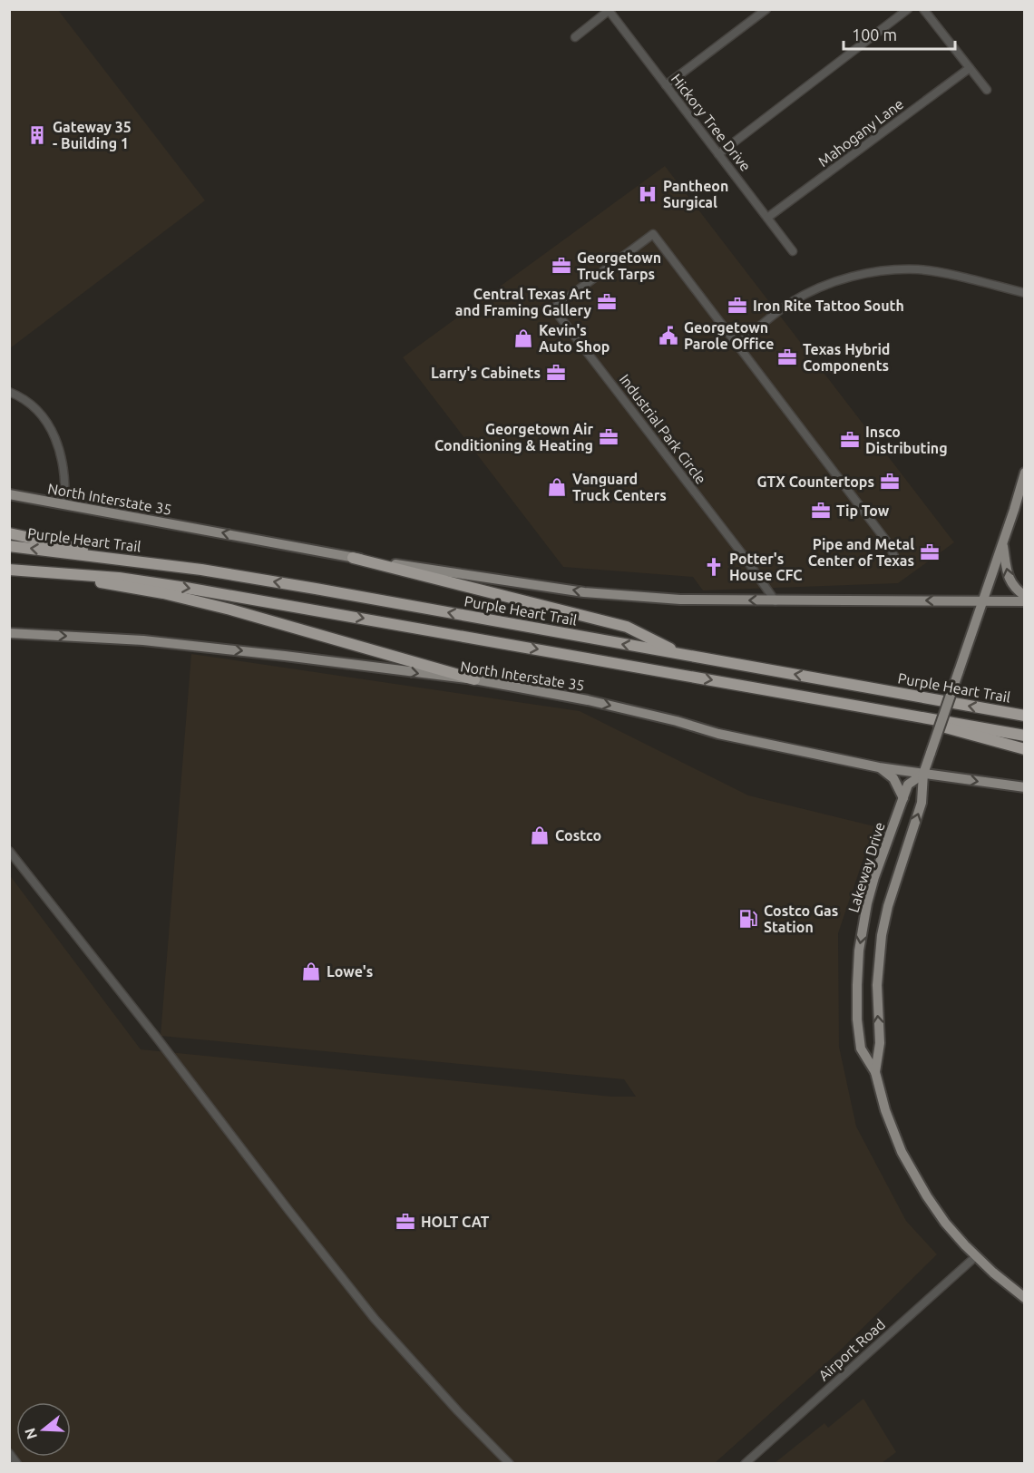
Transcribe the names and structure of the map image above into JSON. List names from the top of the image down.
{
  "streets": {
    "highway": ["Purple Heart Trail"],
    "main road": ["North Interstate 35", "Lakeway Drive"],
    "street": [
      "Hickory Tree Drive",
      "Mahogany Lane",
      "Industrial Park Circle",
      "Airport Road"
    ]
  },
  "crossings": [
    ["Hickory Tree Drive", "Mahogany Lane"],
    ["Industrial Park Circle", "North Interstate 35"],
    ["North Interstate 35", "Lakeway Drive"],
    ["Lakeway Drive", "Airport Road"]
  ],
  "places": {
    "building": ["Gateway 35 - Building 1"],
    "hospital": ["Pantheon Surgical"],
    "office": [
      "Georgetown Truck Tarps",
      "Central Texas Art and Framing Gallery",
      "Iron Rite Tattoo South",
      "Texas Hybrid Components",
      "Larry's Cabinets",
      "Georgetown Air Conditioning & Heating",
      "Insco Distributing",
      "GTX Countertops",
      "Tip Tow",
      "Pipe and Metal Center of Texas",
      "HOLT CAT"
    ],
    "public building": ["Georgetown Parole Office"],
    "shop": [
      "Kevin's Auto Shop",
      "Vanguard Truck Centers",
      "Costco",
      "Lowe's"
    ],
    "church": ["Potter's House CFC"],
    "fuel station": ["Costco Gas Station"]
  },
  "scale_bar": "100 m",
  "north": "left"
}
